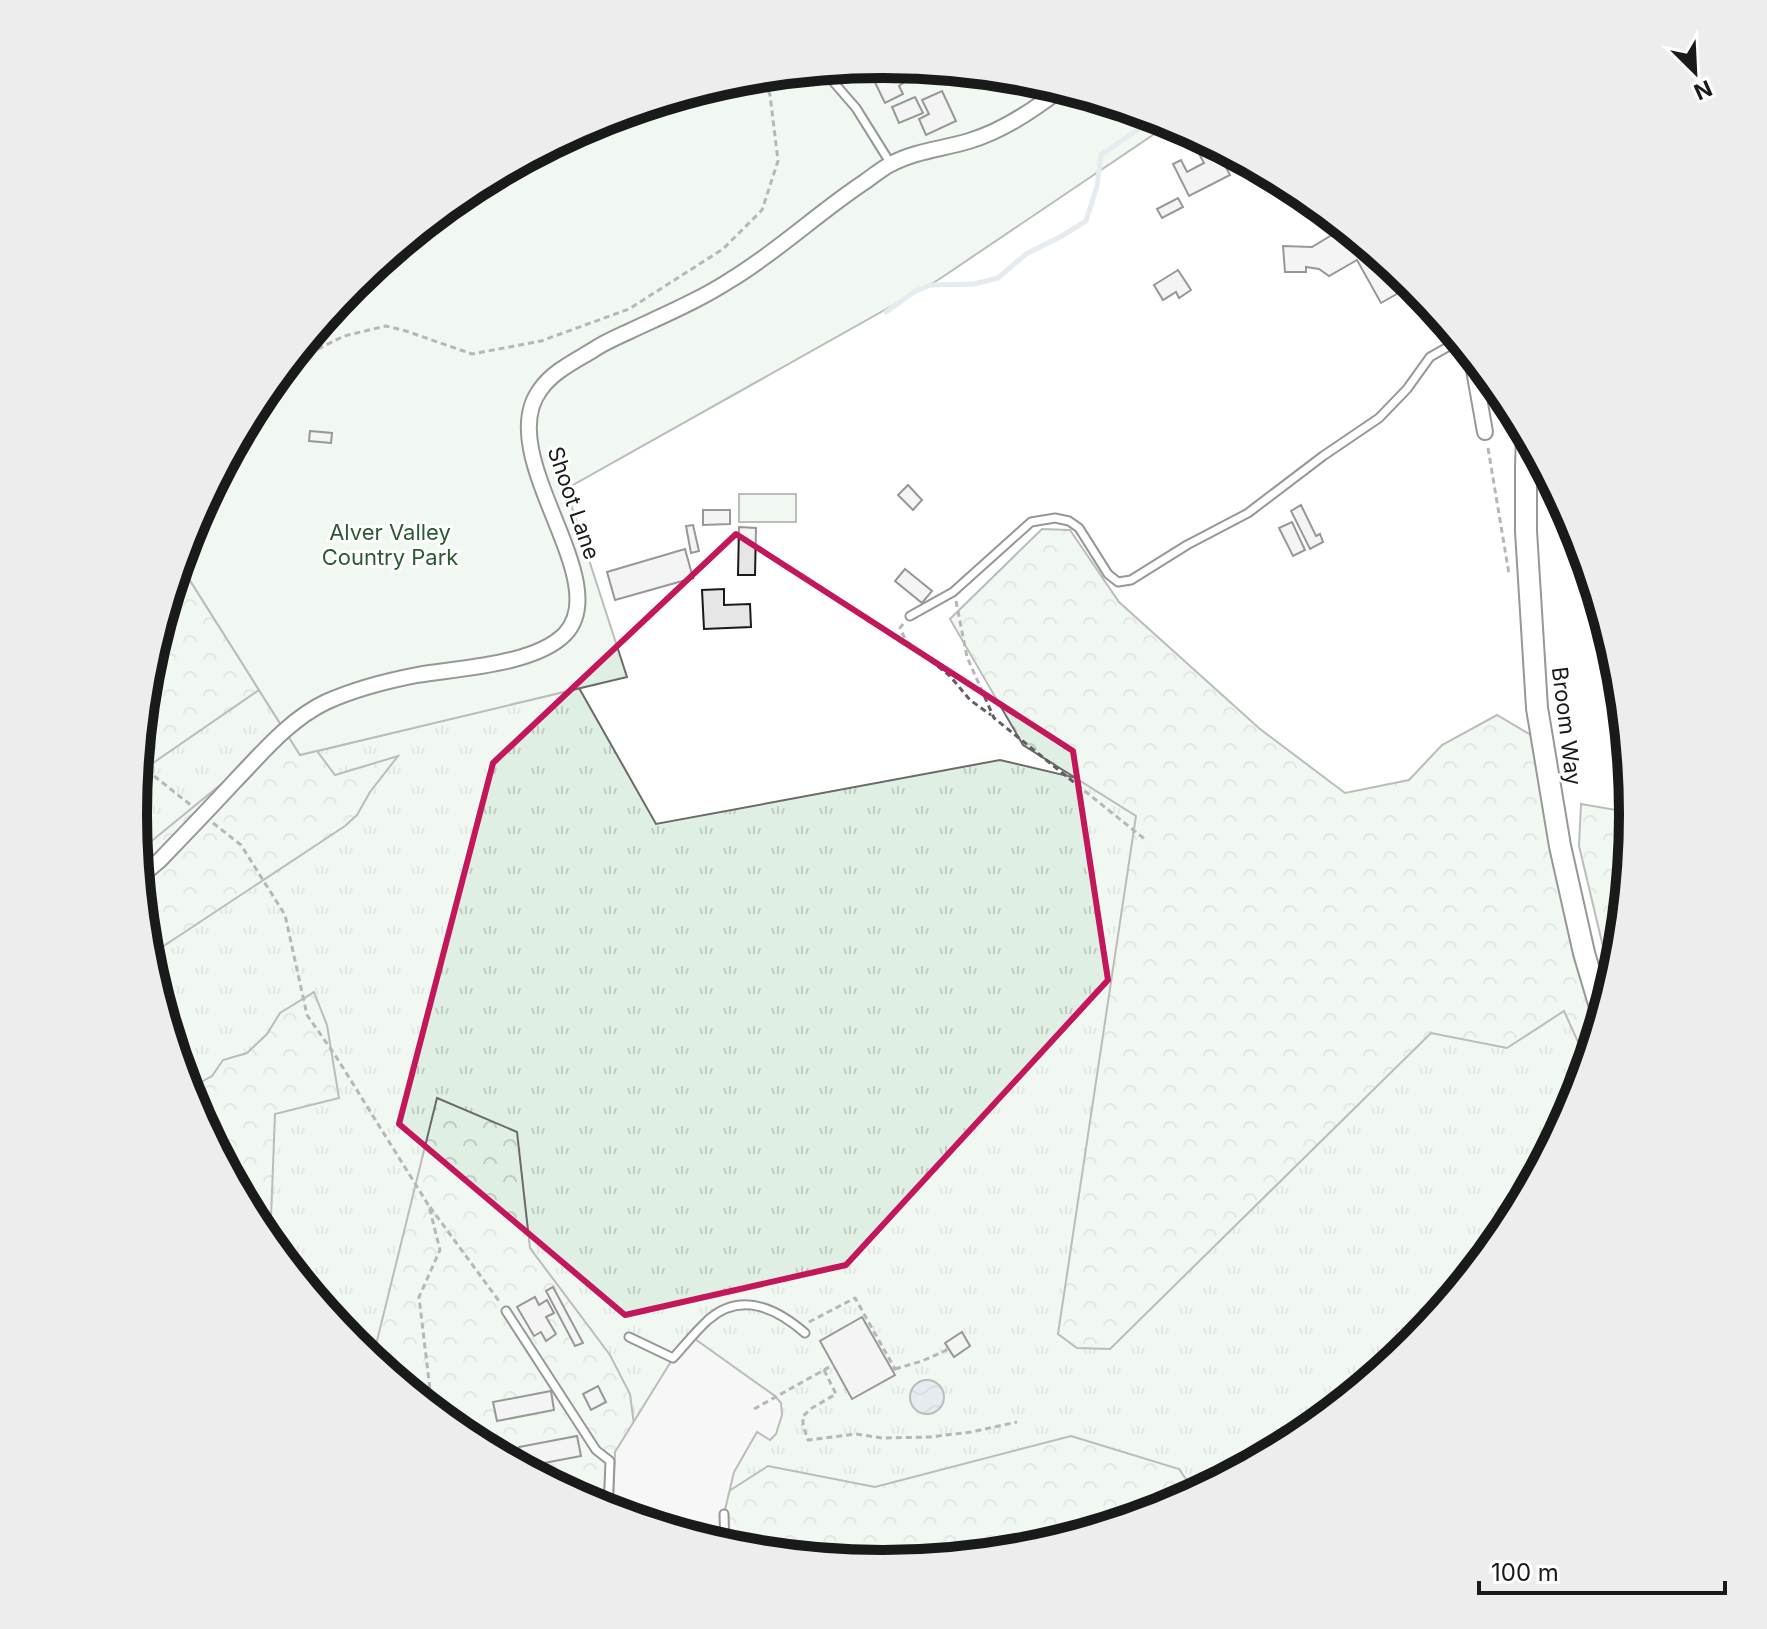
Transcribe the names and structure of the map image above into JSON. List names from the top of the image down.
{
  "streets": {
    "main road": ["Broom Way"],
    "street": ["Shoot Lane"]
  },
  "parks": ["Alver Valley Country Park"],
  "scale_bar": "100 m",
  "north": "bottom right"
}
